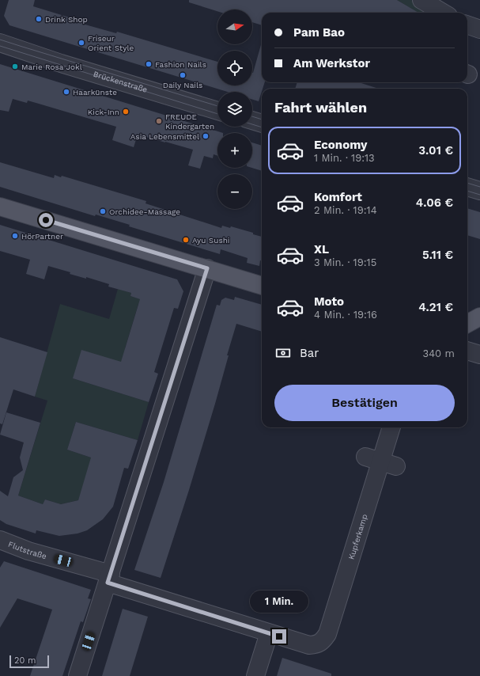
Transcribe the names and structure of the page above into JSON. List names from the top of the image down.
{
  "streets": {
    "street": ["Brückenstraße", "Kupferkamp", "Flutstraße"]
  },
  "crossings": [
    ["Kupferkamp", "Flutstraße"]
  ],
  "places": [
    "Drink Shop",
    "Friseur Orient Style",
    "Fashion Nails",
    "Marie Rosa Jokl",
    "Daily Nails",
    "Haarkünste",
    "Kick-Inn",
    "FREUDE Kindergarten",
    "Asia Lebensmittel",
    "Orchidee-Massage",
    "HörPartner",
    "Ayu Sushi"
  ],
  "scale_bar": "20 m",
  "north": "right",
  "page": {
    "map_buttons": ["+", "−"],
    "banner": ["Pam Bao", "Am Werkstor"],
    "heading": "Fahrt wählen",
    "list": [
      {
        "name": "Economy",
        "note": "1 Min. · 19:13",
        "value": "3.01 €"
      },
      {
        "name": "Komfort",
        "note": "2 Min. · 19:14",
        "value": "4.06 €"
      },
      {
        "name": "XL",
        "note": "3 Min. · 19:15",
        "value": "5.11 €"
      },
      {
        "name": "Moto",
        "note": "4 Min. · 19:16",
        "value": "4.21 €"
      }
    ],
    "pay": ["Bar", "340 m"],
    "buttons": "Bestätigen",
    "bubble": "1 Min.",
    "scale": "20 m"
  }
}
